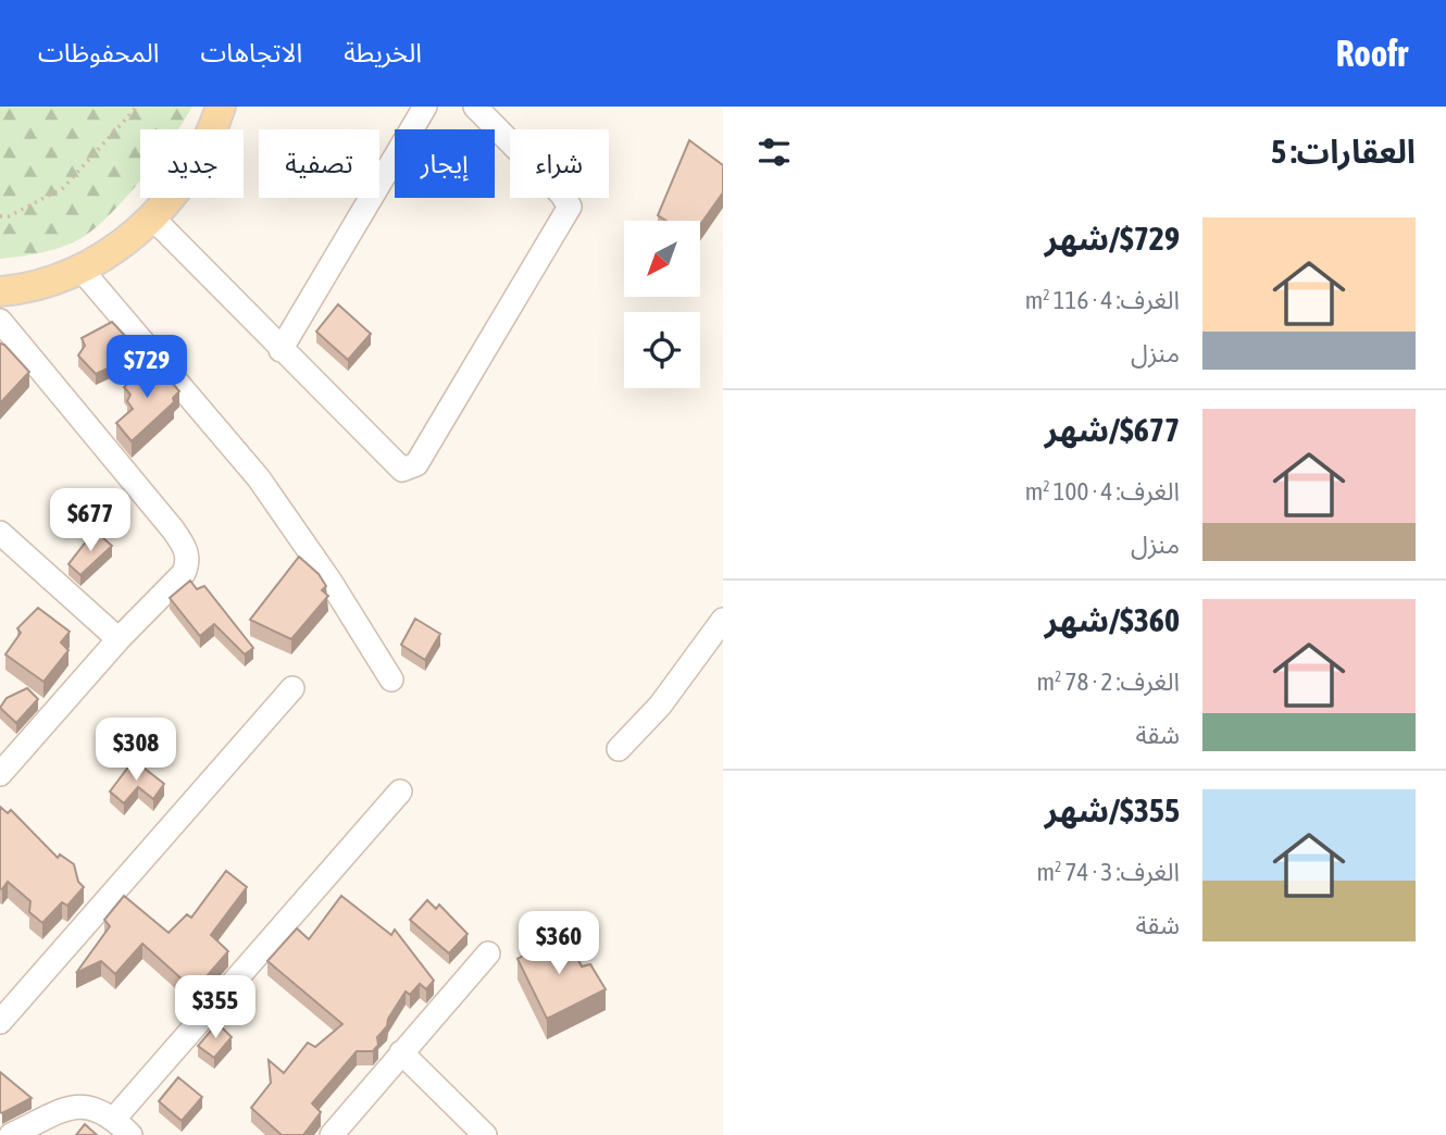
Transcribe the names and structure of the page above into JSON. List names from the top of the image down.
{
  "north": "bottom left",
  "page": {
    "header": "Roofr",
    "nav": ["الخريطة", "الاتجاهات", "المحفوظات"],
    "heading": "العقارات: 5",
    "chip": [
      "شراء",
      "إيجار",
      "تصفية",
      "جديد"
    ],
    "list": [
      {
        "name": "$729/شهر",
        "note": "الغرف: 4 · 116 m² · منزل"
      },
      {
        "name": "$677/شهر",
        "note": "الغرف: 4 · 100 m² · منزل"
      },
      {
        "name": "$360/شهر",
        "note": "الغرف: 2 · 78 m² · شقة"
      },
      {
        "name": "$355/شهر",
        "note": "الغرف: 3 · 74 m² · شقة"
      }
    ],
    "price": [
      "$729",
      "$677",
      "$308",
      "$360",
      "$355"
    ]
  }
}
